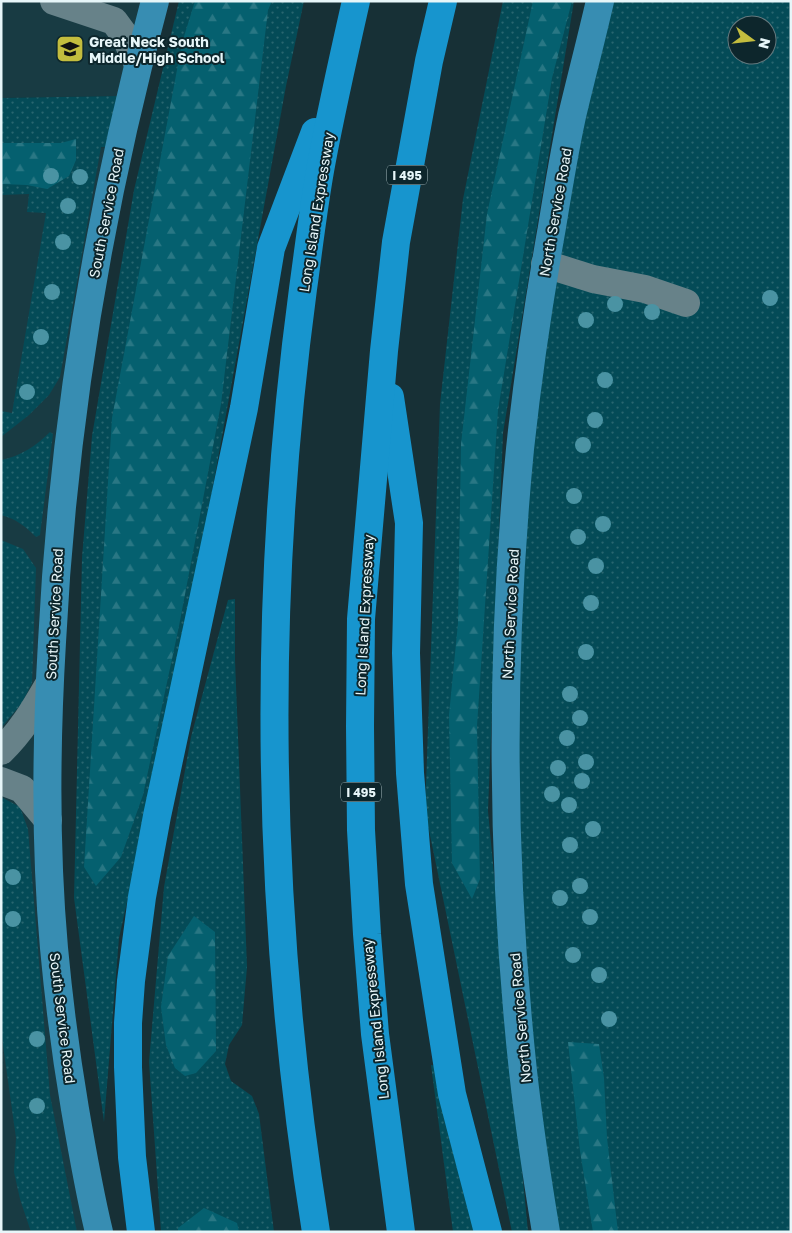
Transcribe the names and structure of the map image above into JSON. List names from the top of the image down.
{
  "streets": {
    "highway": ["I 495", "Long Island Expressway"],
    "main road": ["North Service Road", "South Service Road"]
  },
  "places": {
    "school or university": ["Great Neck South Middle/High School"]
  },
  "north": "right"
}
